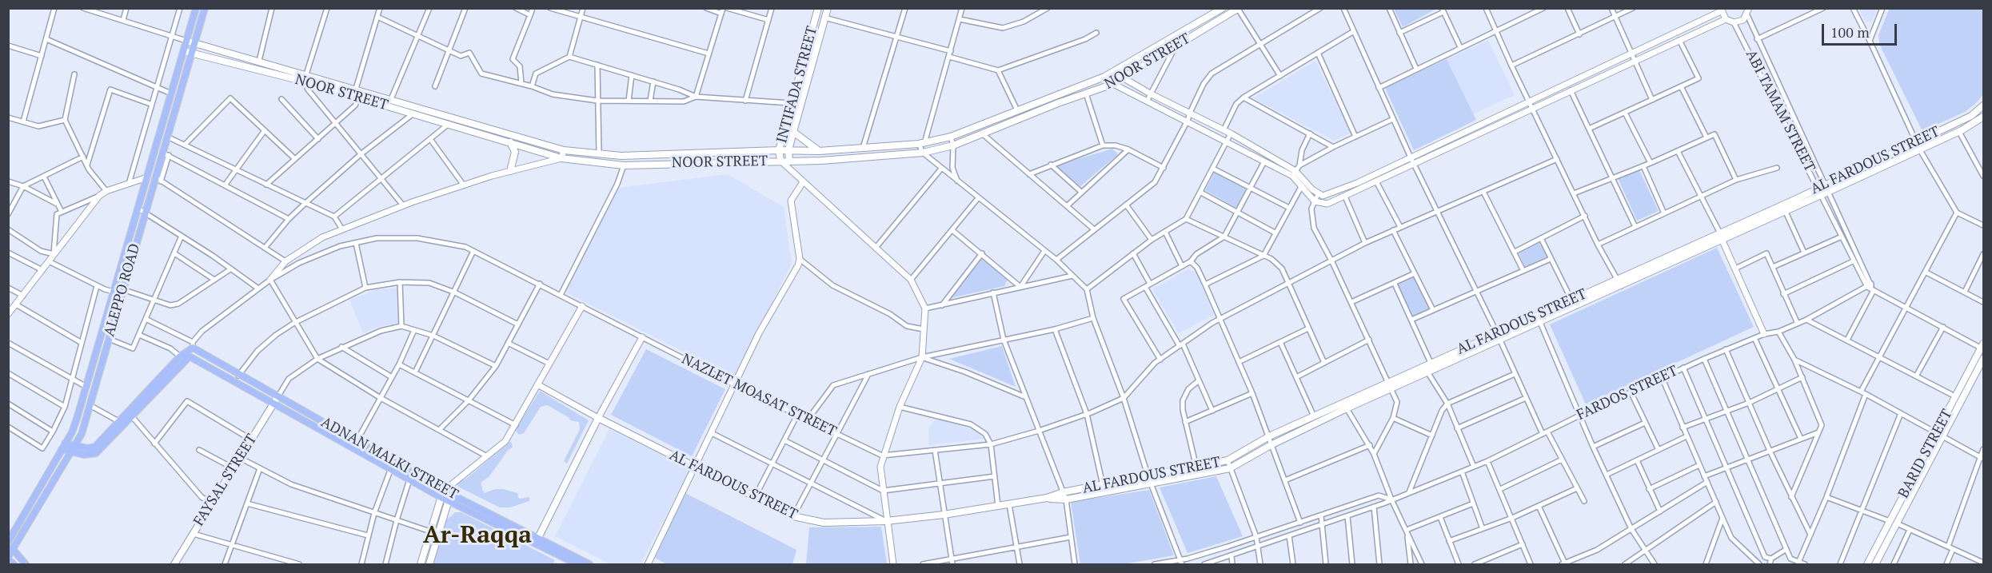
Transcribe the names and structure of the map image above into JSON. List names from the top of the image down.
{
  "streets": {
    "main road": [
      "NOOR STREET",
      "INTIFADA STREET",
      "AL FARDOUS STREET",
      "ALEPPO ROAD",
      "NAZLET MOASAT STREET",
      "BARID STREET",
      "ADNAN MALKI STREET",
      "FAYSAL STREET"
    ],
    "street": ["ABI TAMAM STREET", "FARDOS STREET"]
  },
  "crossings": [
    ["NOOR STREET", "INTIFADA STREET"],
    ["NOOR STREET", "ALEPPO ROAD"],
    ["ABI TAMAM STREET", "AL FARDOUS STREET"],
    ["ABI TAMAM STREET", "FARDOS STREET"],
    ["ALEPPO ROAD", "NAZLET MOASAT STREET"],
    ["NAZLET MOASAT STREET", "ADNAN MALKI STREET"],
    ["ADNAN MALKI STREET", "FAYSAL STREET"]
  ],
  "districts": ["Ar-Raqqa"],
  "scale_bar": "100 m"
}
